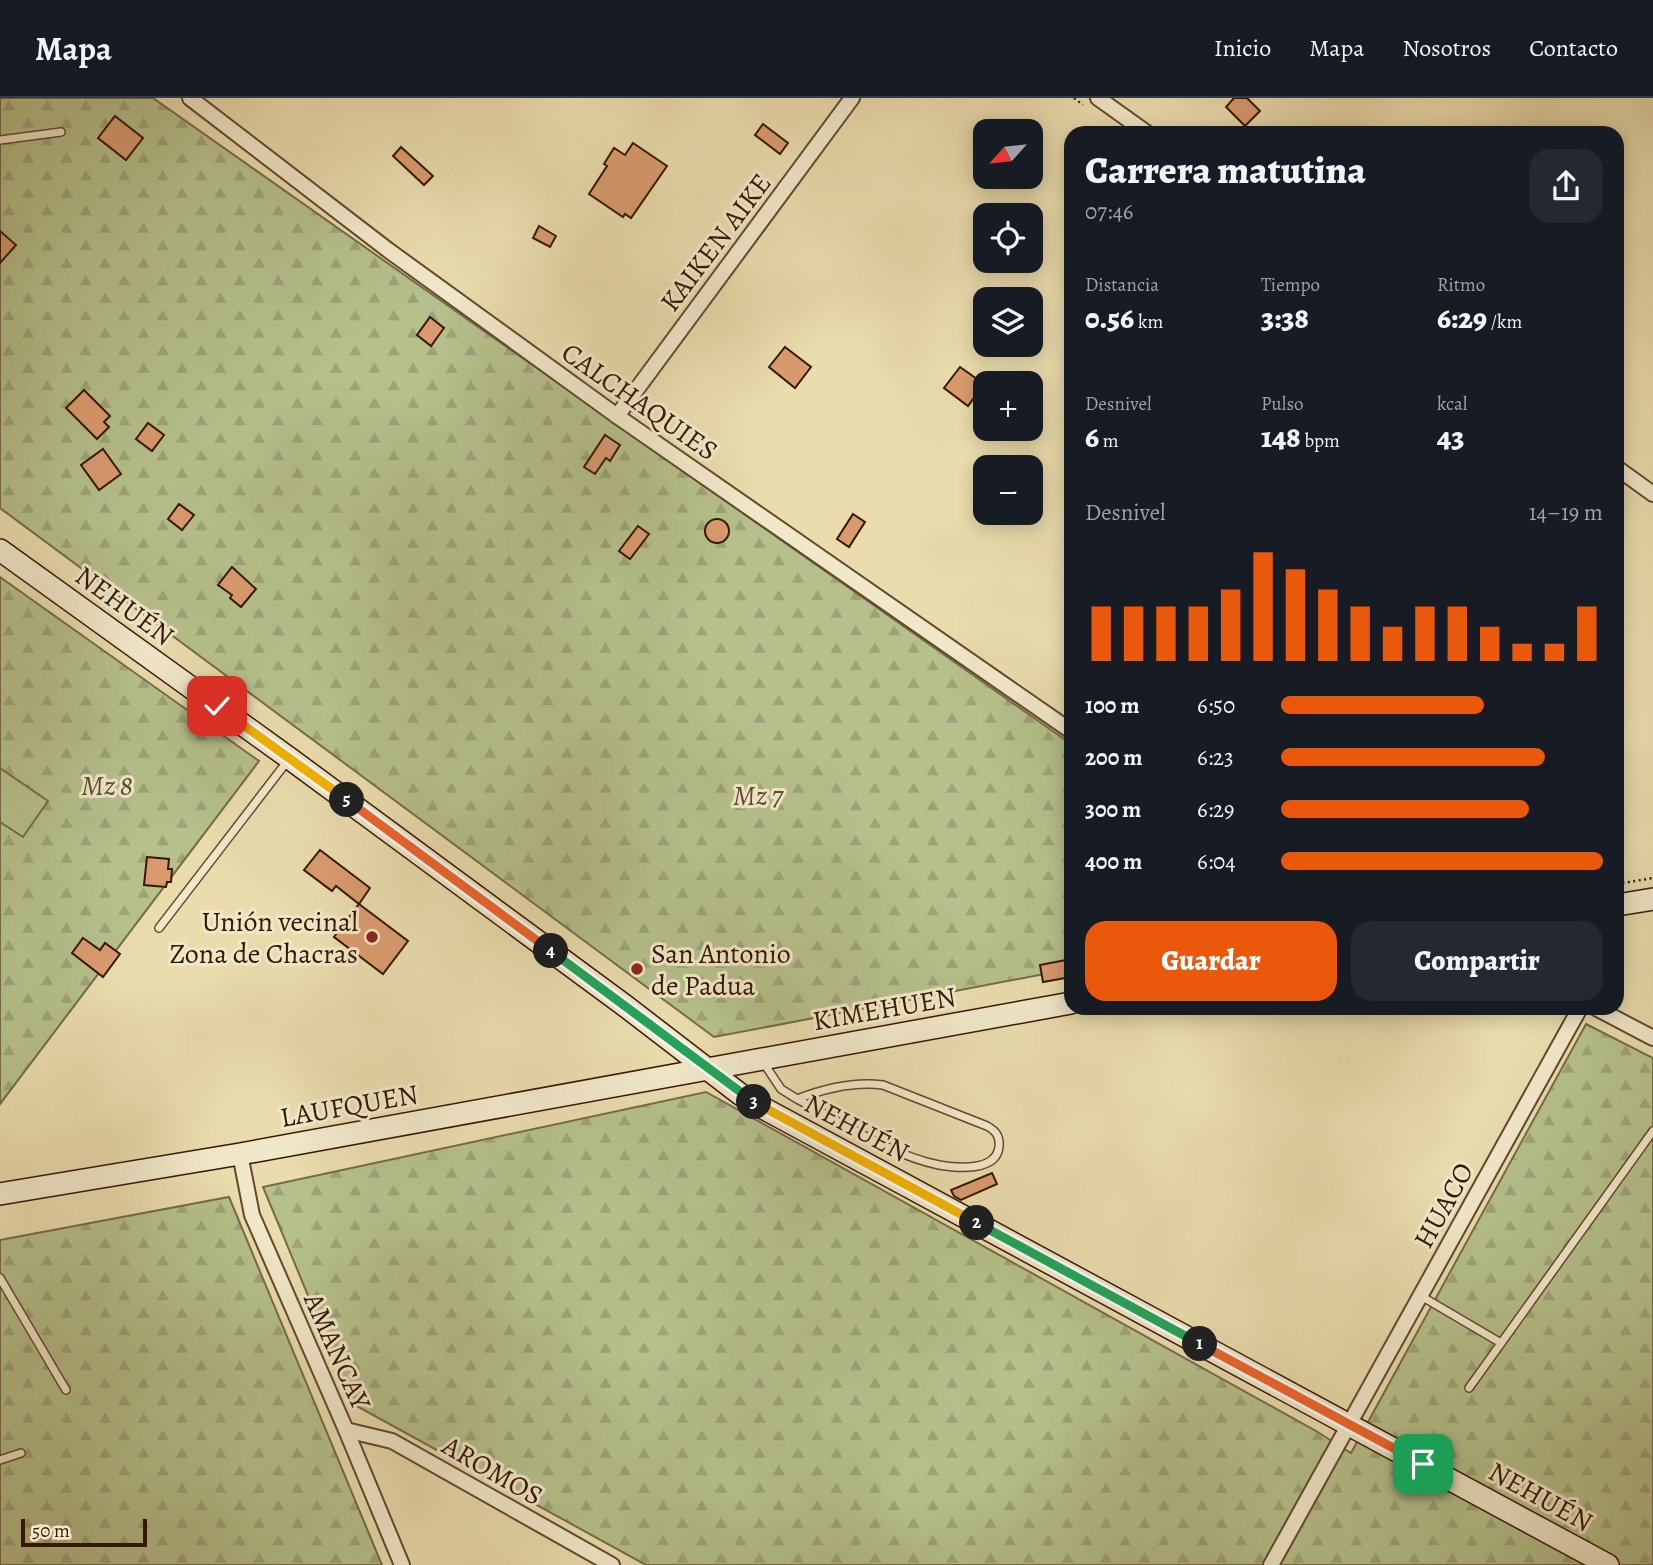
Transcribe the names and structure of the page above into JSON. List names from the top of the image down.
{
  "streets": {
    "street": [
      "KAIKEN AIKE",
      "CALCHAQUIES",
      "NEHUÉN",
      "KIMEHUEN",
      "LAUFQUEN",
      "HUACO",
      "AMANCAY",
      "AROMOS"
    ]
  },
  "crossings": [
    ["KAIKEN AIKE", "CALCHAQUIES"],
    ["NEHUÉN", "KIMEHUEN"],
    ["NEHUÉN", "LAUFQUEN"],
    ["NEHUÉN", "HUACO"],
    ["KIMEHUEN", "LAUFQUEN"],
    ["LAUFQUEN", "AMANCAY"],
    ["AMANCAY", "AROMOS"]
  ],
  "parks": ["Mz 8", "Mz 7"],
  "places": ["Unión vecinal Zona de Chacras", "San Antonio de Padua"],
  "scale_bar": "50 m",
  "north": "bottom left",
  "page": {
    "header": "Mapa",
    "nav": [
      "Inicio",
      "Mapa",
      "Nosotros",
      "Contacto"
    ],
    "map_buttons": ["+", "−"],
    "heading": ["Carrera matutina", "07:46"],
    "stats": [
      ["Distancia", "0.56 km"],
      ["Tiempo", "3:38"],
      ["Ritmo", "6:29 /km"],
      ["Desnivel", "6 m"],
      ["Pulso", "148 bpm"],
      ["kcal", "43"]
    ],
    "chart": ["Desnivel", "14–19 m"],
    "list": [
      {
        "name": "100 m",
        "note": "6:50"
      },
      {
        "name": "200 m",
        "note": "6:23"
      },
      {
        "name": "300 m",
        "note": "6:29"
      },
      {
        "name": "400 m",
        "note": "6:04"
      }
    ],
    "pins": [
      "5",
      "4",
      "3",
      "2",
      "1"
    ],
    "buttons": ["Guardar", "Compartir"],
    "scale": "50 m"
  }
}
